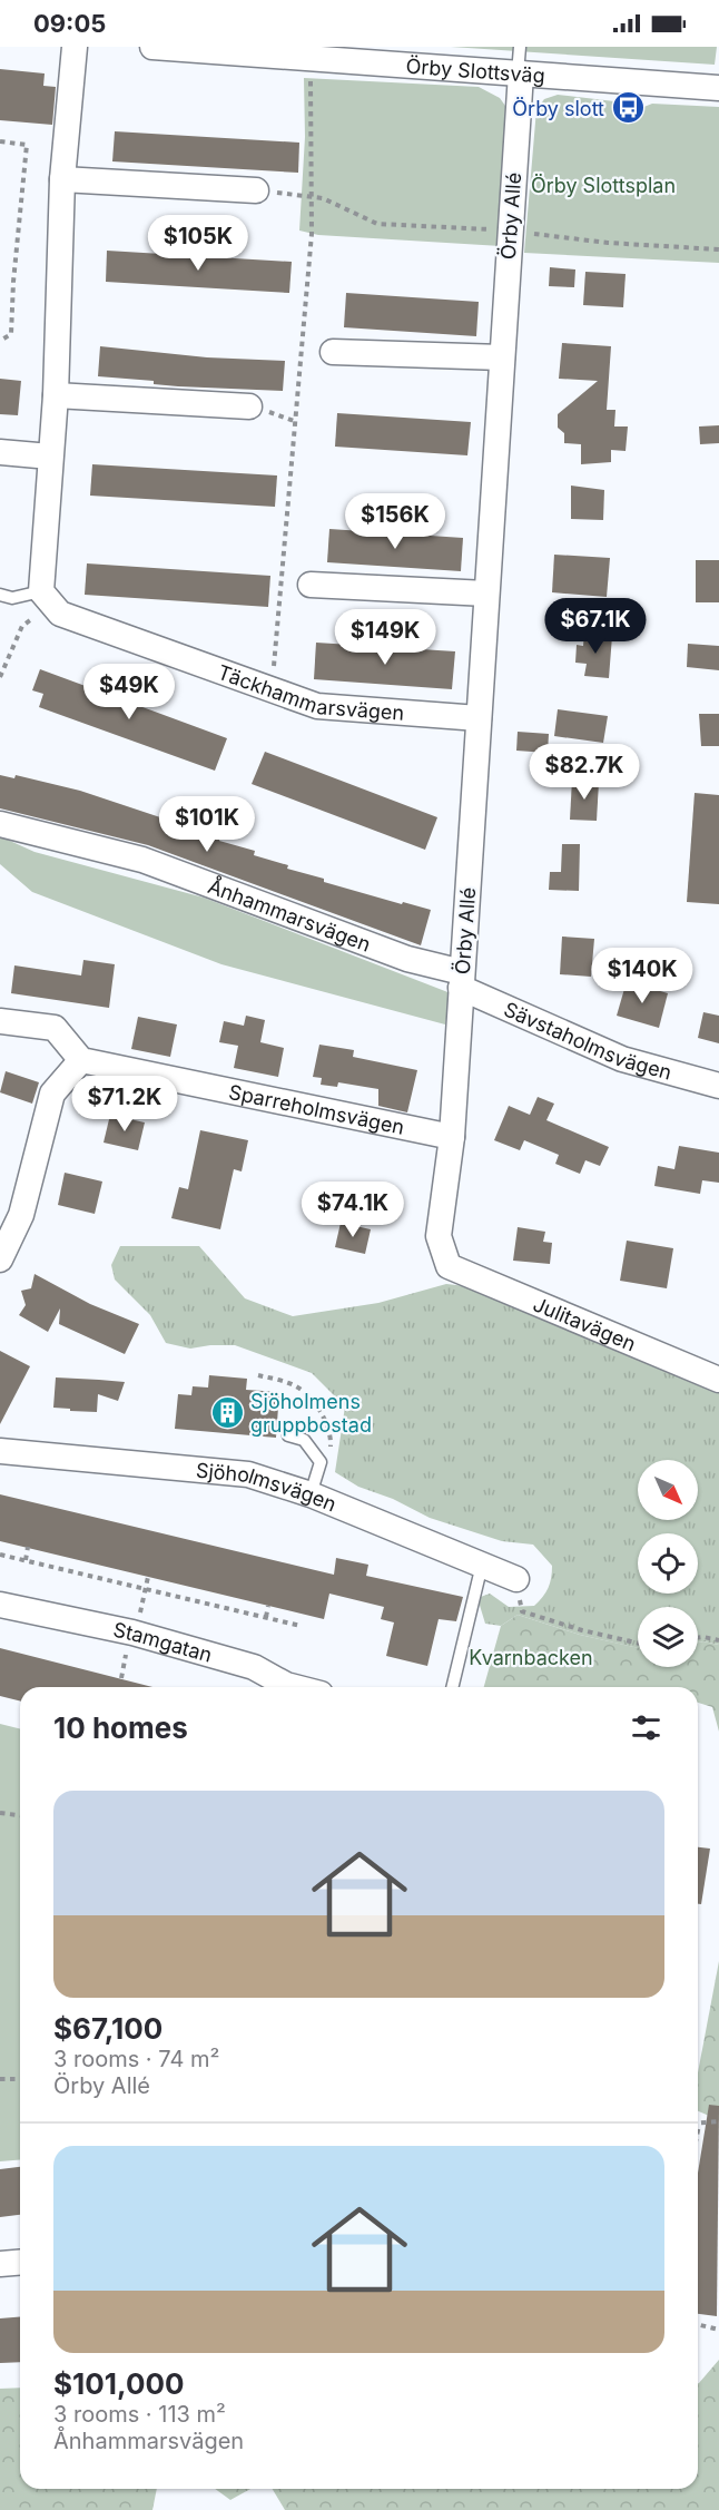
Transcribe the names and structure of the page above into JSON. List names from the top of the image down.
{
  "streets": {
    "street": [
      "Örby Slottsväg",
      "Örby Allé",
      "Täckhammarsvägen",
      "Ånhammarsvägen",
      "Sävstaholmsvägen",
      "Sparreholmsvägen",
      "Julitavägen",
      "Sjöholmsvägen",
      "Stamgatan"
    ]
  },
  "crossings": [
    ["Örby Slottsväg", "Örby Allé"],
    ["Örby Allé", "Täckhammarsvägen"],
    ["Örby Allé", "Ånhammarsvägen"],
    ["Örby Allé", "Sävstaholmsvägen"],
    ["Örby Allé", "Sparreholmsvägen"],
    ["Örby Allé", "Julitavägen"],
    ["Ånhammarsvägen", "Sävstaholmsvägen"]
  ],
  "parks": ["Örby Slottsplan", "Kvarnbacken"],
  "places": {
    "bus stop": ["Örby slott"],
    "building": ["Sjöholmens gruppbostad"]
  },
  "north": "bottom right",
  "page": {
    "status": "09:05",
    "price": [
      "$105K",
      "$156K",
      "$67.1K",
      "$149K",
      "$49K",
      "$82.7K",
      "$101K",
      "$140K",
      "$71.2K",
      "$74.1K"
    ],
    "heading": "10 homes",
    "list": [
      {
        "name": "$67,100",
        "note": "3 rooms · 74 m² · Örby Allé"
      },
      {
        "name": "$101,000",
        "note": "3 rooms · 113 m² · Ånhammarsvägen"
      }
    ]
  }
}
